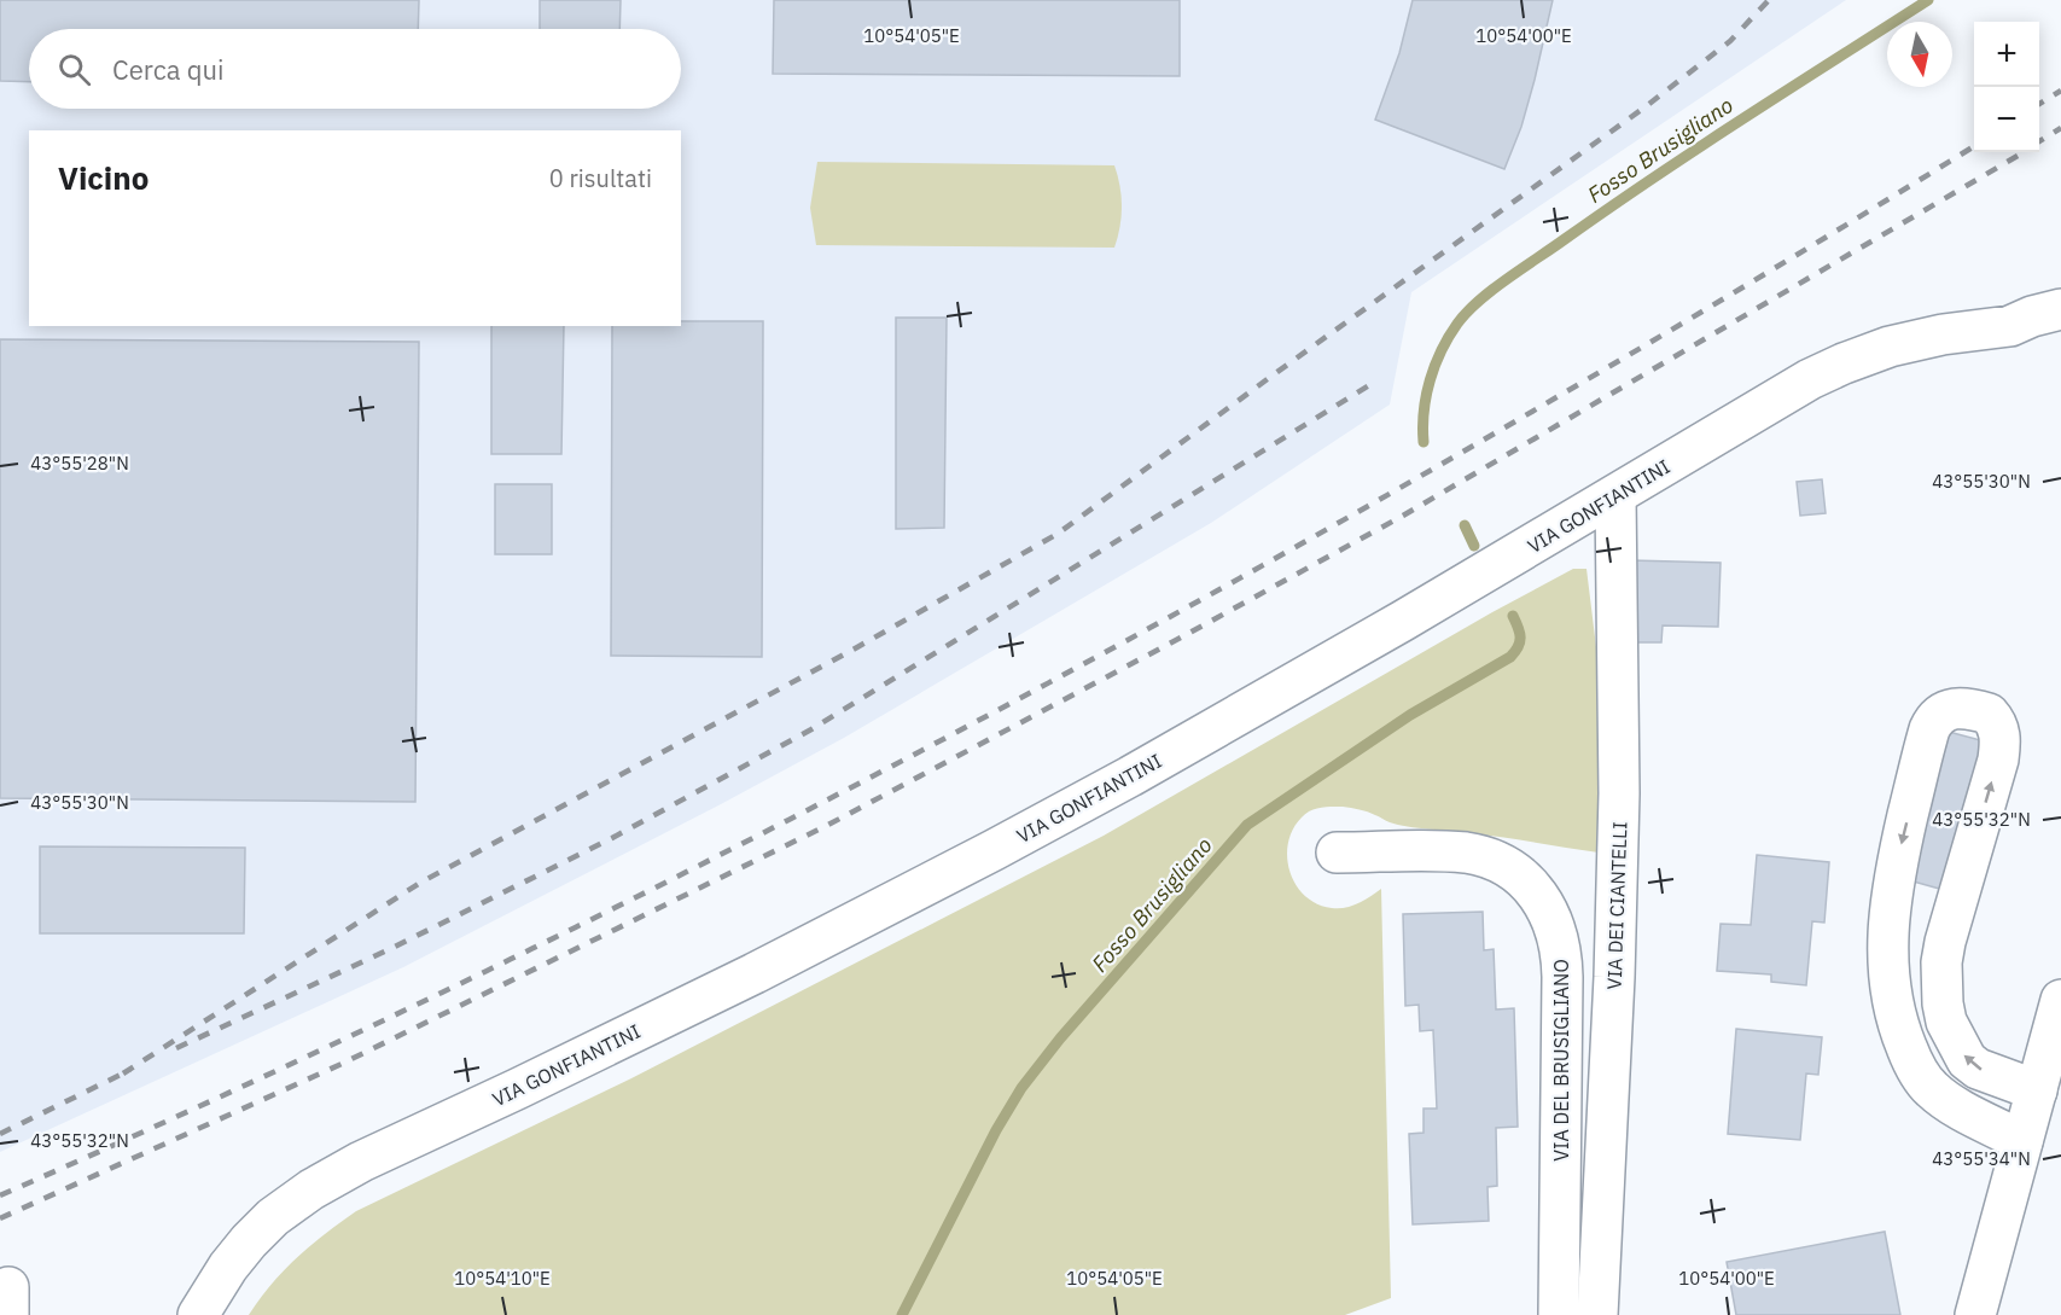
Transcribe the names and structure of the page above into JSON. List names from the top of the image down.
{
  "streets": {
    "street": ["VIA GONFIANTINI", "VIA DEI CIANTELLI", "VIA DEL BRUSIGLIANO"]
  },
  "crossings": [
    ["VIA GONFIANTINI", "VIA DEI CIANTELLI"]
  ],
  "water": ["Fosso Brusigliano"],
  "north": "bottom",
  "page": {
    "map_buttons": ["+", "−"],
    "search": "Cerca qui",
    "heading": ["Vicino", "0 risultati"]
  },
  "coordinates": [
    "10°54'05\"E",
    "10°54'00\"E",
    "43°55'28\"N",
    "43°55'30\"N",
    "43°55'32\"N",
    "43°55'34\"N",
    "10°54'10\"E"
  ]
}
